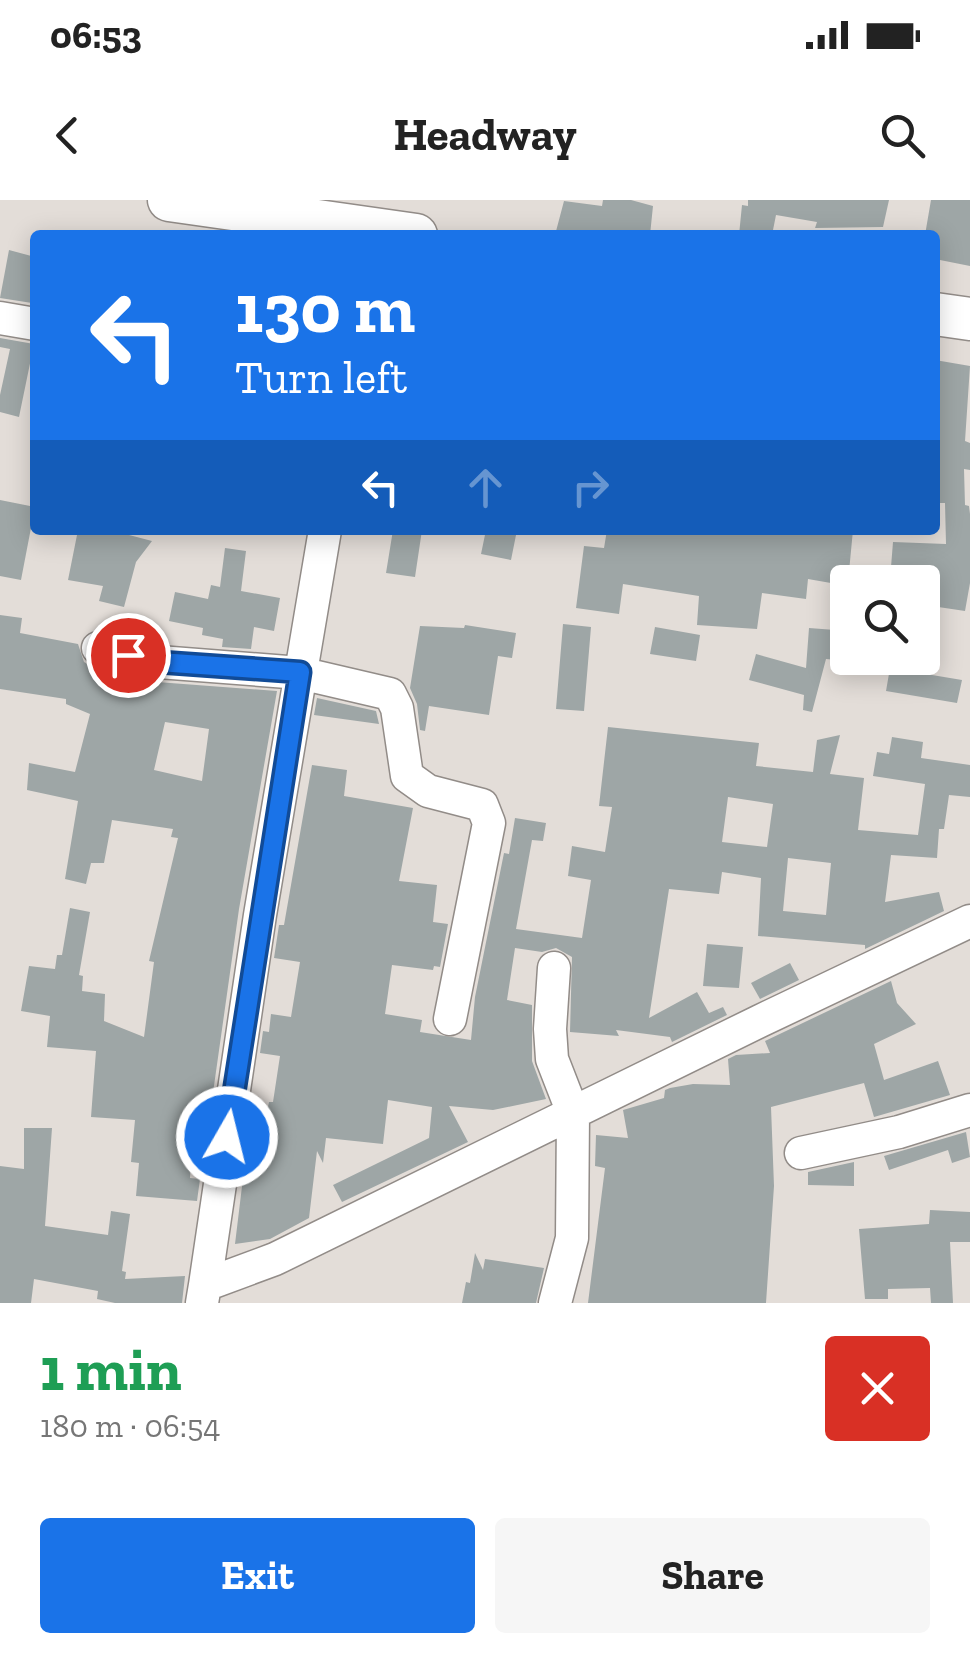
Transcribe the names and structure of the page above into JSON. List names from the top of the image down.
{
  "page": {
    "status": "06:53",
    "header": "Headway",
    "turn": ["130 m", "Turn left"],
    "heading": ["1 min", "180 m · 06:54"],
    "buttons": ["Exit", "Share"]
  }
}
